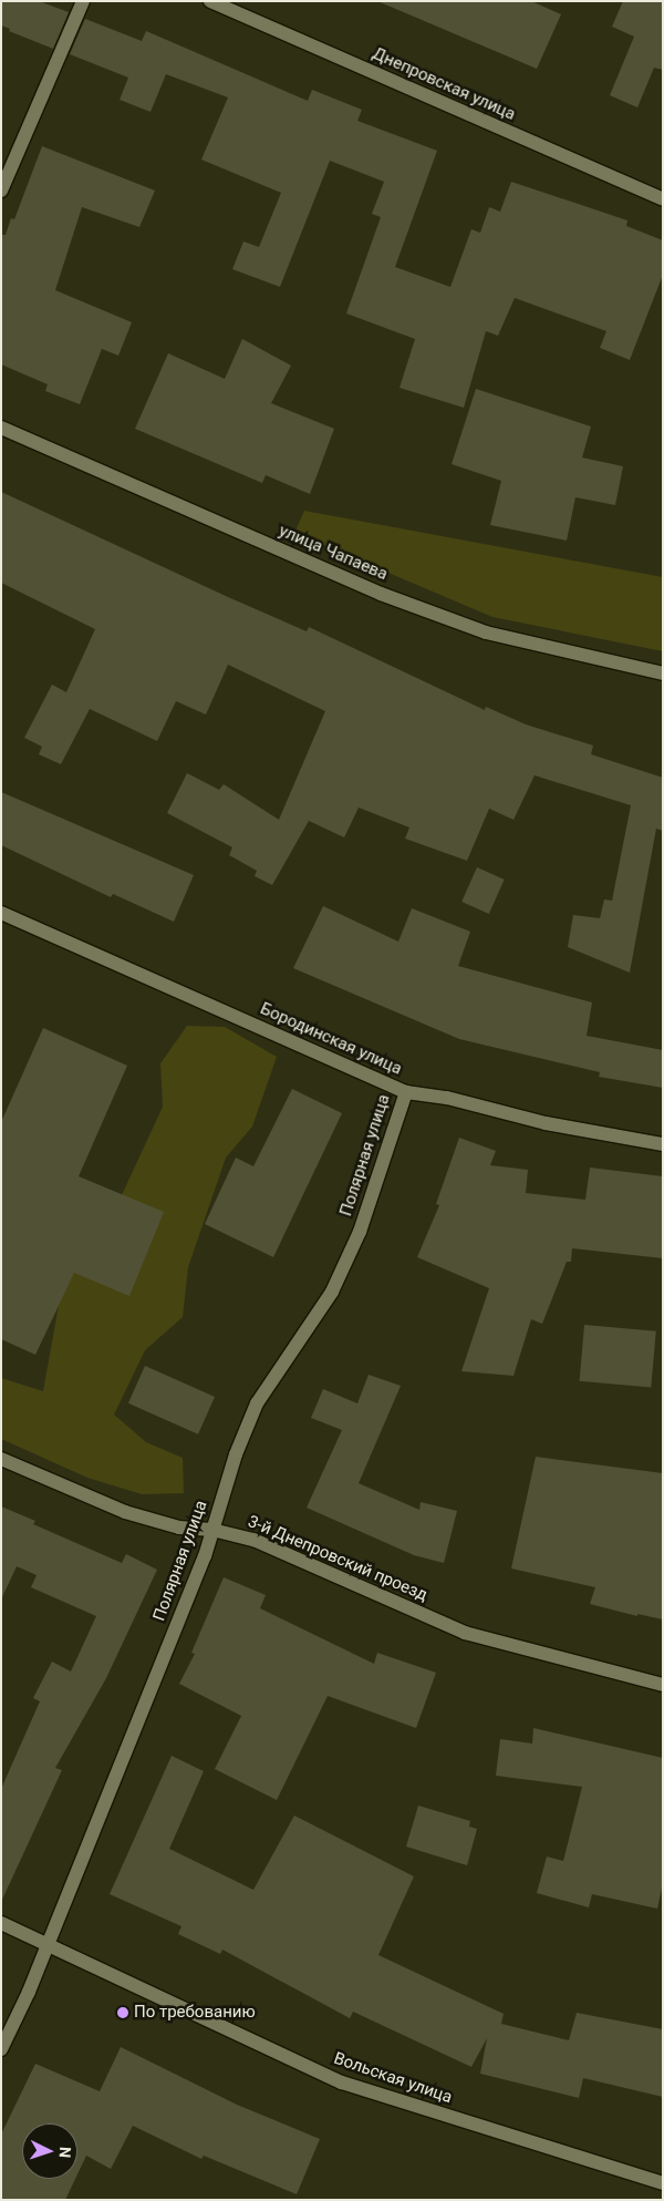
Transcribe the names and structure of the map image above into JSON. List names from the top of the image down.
{
  "streets": {
    "street": [
      "Днепровская улица",
      "улица Чапаева",
      "Бородинская улица",
      "Полярная улица",
      "3-й Днепровский проезд",
      "Вольская улица"
    ]
  },
  "crossings": [
    ["Бородинская улица", "Полярная улица"],
    ["Полярная улица", "3-й Днепровский проезд"],
    ["Полярная улица", "Вольская улица"]
  ],
  "places": ["По требованию"],
  "north": "right"
}
